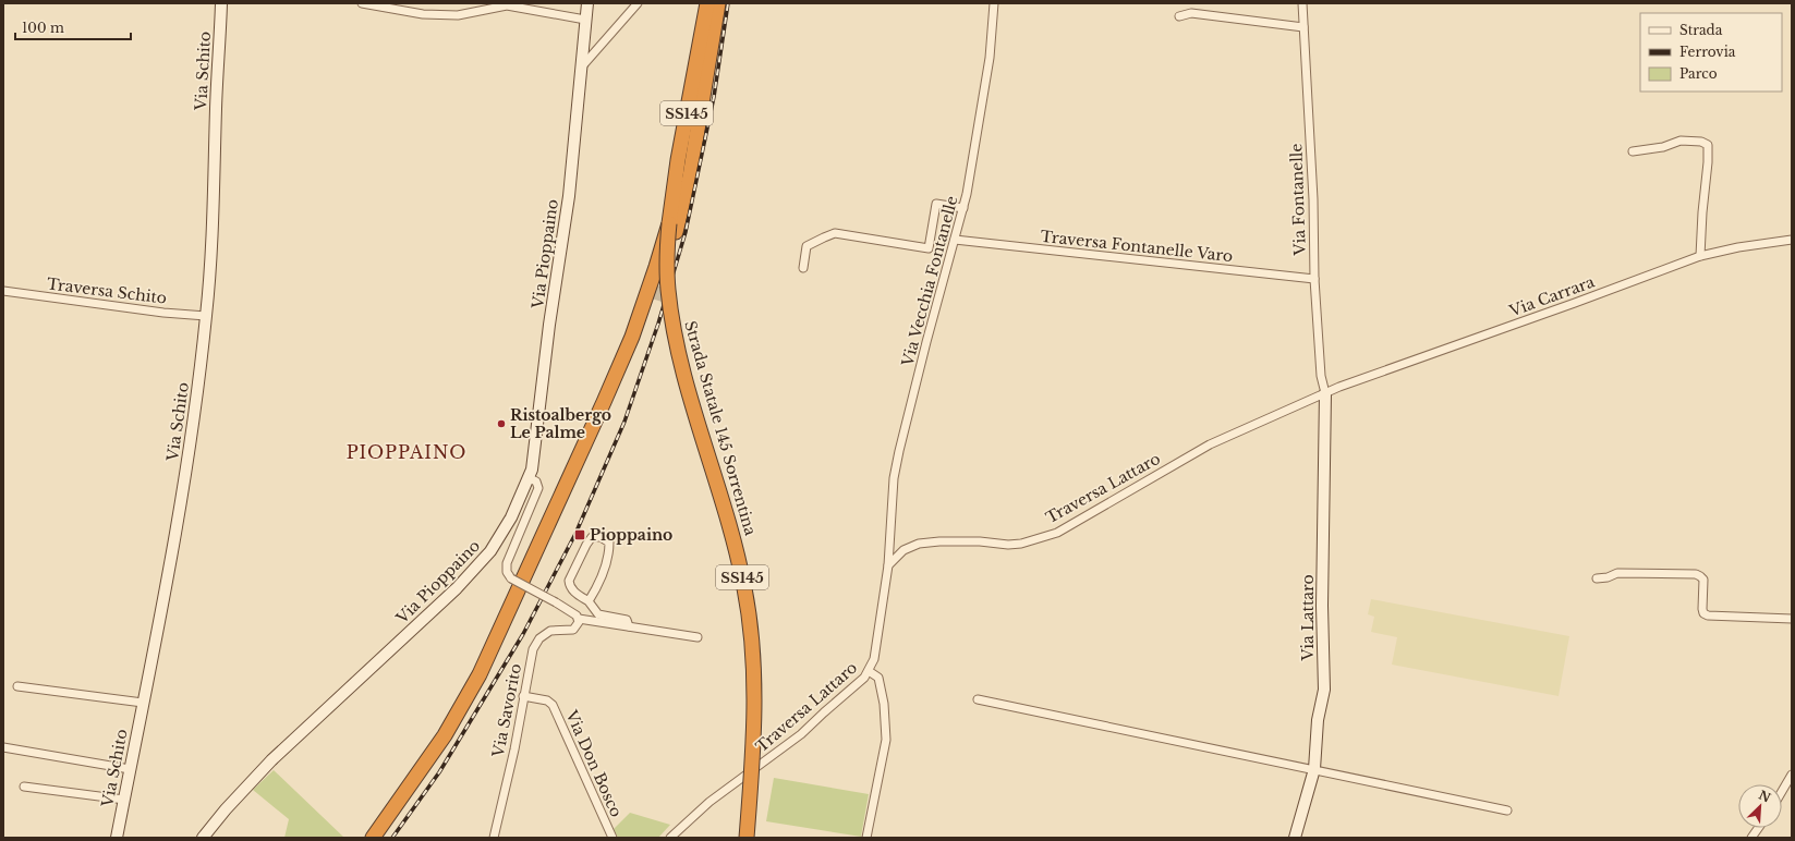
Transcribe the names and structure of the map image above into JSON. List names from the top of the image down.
{
  "streets": {
    "highway": ["SS145", "Strada Statale 145 Sorrentina"],
    "street": [
      "Via Schito",
      "Via Fontanelle",
      "Traversa Fontanelle Varo",
      "Via Pioppaino",
      "Via Vecchia Fontanelle",
      "Traversa Schito",
      "Via Carrara",
      "Traversa Lattaro",
      "Via Lattaro",
      "Via Savorito",
      "Via Don Bosco"
    ]
  },
  "crossings": [
    ["Via Schito", "Traversa Schito"],
    ["Via Fontanelle", "Traversa Fontanelle Varo"],
    ["Via Fontanelle", "Via Carrara"],
    ["Via Fontanelle", "Traversa Lattaro"],
    ["Via Fontanelle", "Via Lattaro"],
    ["Traversa Fontanelle Varo", "Via Vecchia Fontanelle"],
    ["Via Vecchia Fontanelle", "Traversa Lattaro"],
    ["Via Carrara", "Traversa Lattaro"],
    ["Via Carrara", "Via Lattaro"],
    ["Traversa Lattaro", "Via Lattaro"],
    ["Via Savorito", "Via Don Bosco"]
  ],
  "districts": ["PIOPPAINO"],
  "places": {
    "other": ["Ristoalbergo Le Palme"],
    "transit": ["Pioppaino"]
  },
  "legend": ["Strada", "Ferrovia", "Parco"],
  "scale_bar": "100 m",
  "north": "top right"
}
